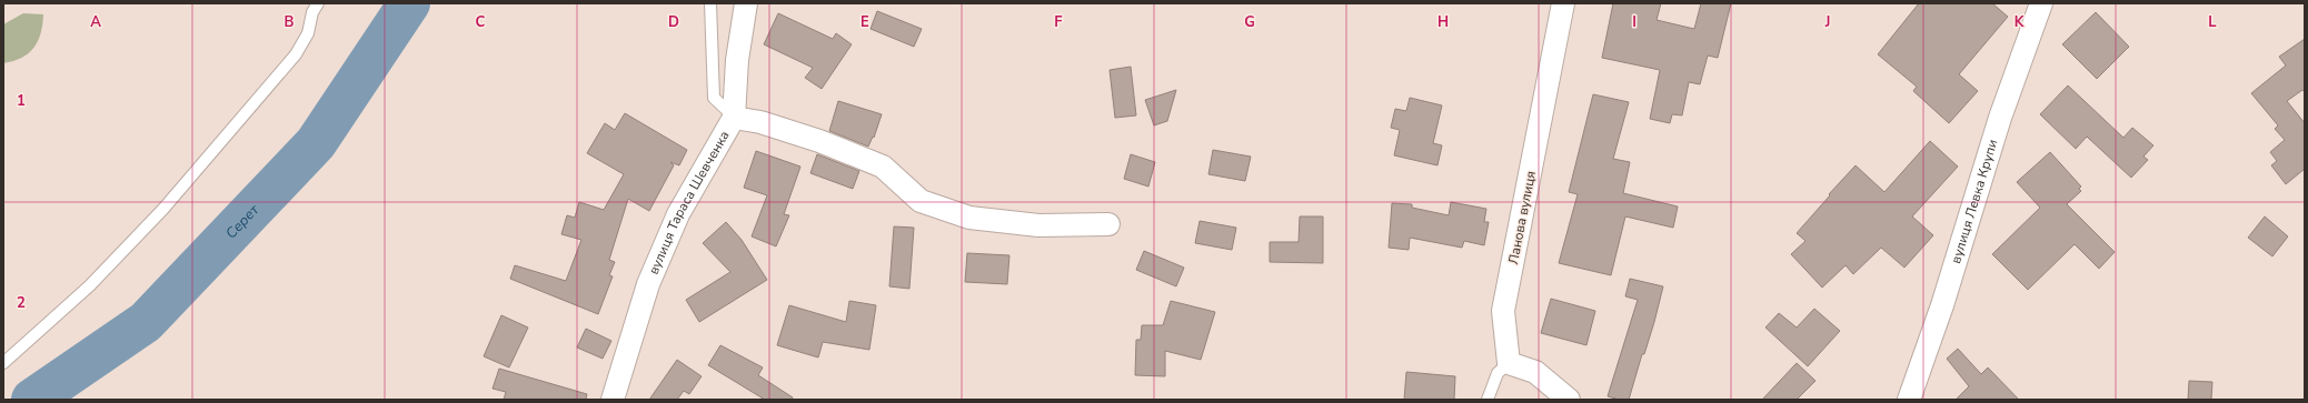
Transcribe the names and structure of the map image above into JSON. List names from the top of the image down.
{
  "streets": {
    "street": ["вулиця Левка Крупи", "вулиця Тараса Шевченка", "Ланова вулиця"]
  },
  "water": ["Серет"],
  "grid": {
    "columns": [
      "A",
      "B",
      "C",
      "D",
      "E",
      "F",
      "G",
      "H",
      "I",
      "J",
      "K",
      "L"
    ],
    "rows": ["1", "2"]
  }
}
